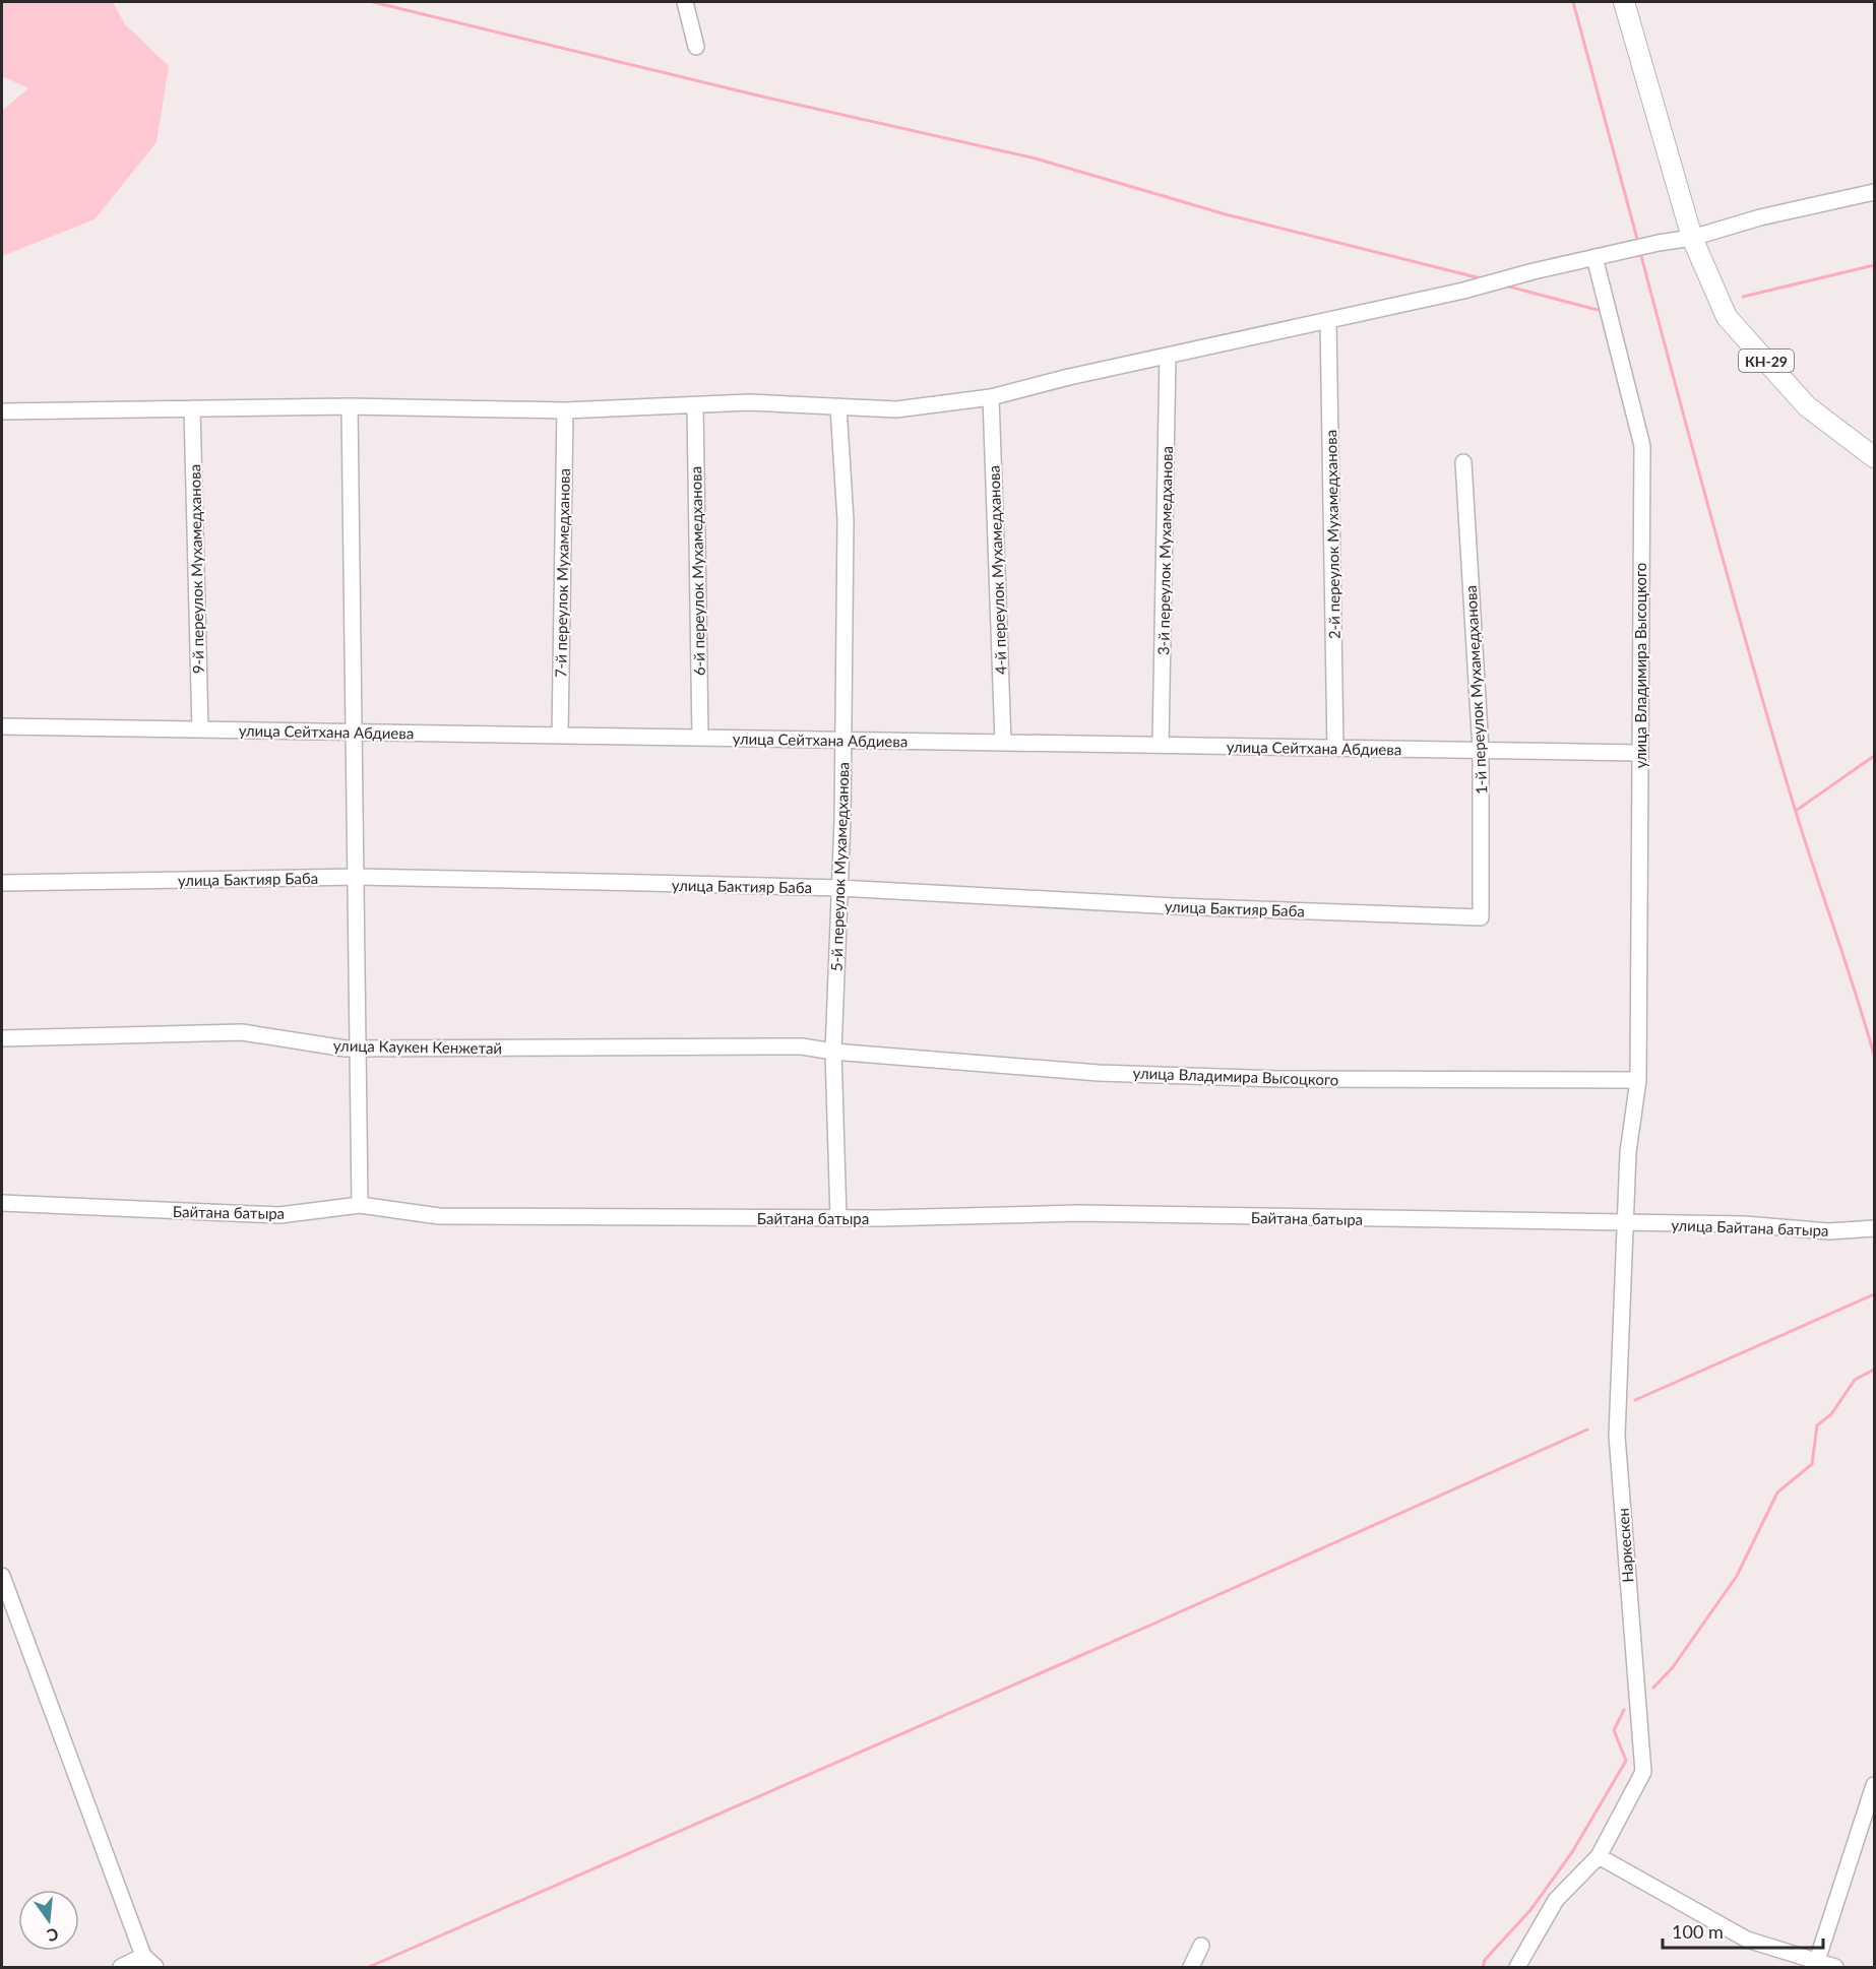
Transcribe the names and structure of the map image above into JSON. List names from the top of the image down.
{
  "streets": {
    "main road": ["КН-29"],
    "street": [
      "2-й переулок Мухамедханова",
      "3-й переулок Мухамедханова",
      "9-й переулок Мухамедханова",
      "4-й переулок Мухамедханова",
      "6-й переулок Мухамедханова",
      "7-й переулок Мухамедханова",
      "улица Владимира Высоцкого",
      "1-й переулок Мухамедханова",
      "улица Сейтхана Абдиева",
      "5-й переулок Мухамедханова",
      "улица Бактияр Баба",
      "улица Каукен Кенжетай",
      "Байтана батыра",
      "улица Байтана батыра",
      "Наркескен"
    ]
  },
  "crossings": [
    ["2-й переулок Мухамедханова", "улица Сейтхана Абдиева"],
    ["3-й переулок Мухамедханова", "улица Сейтхана Абдиева"],
    ["9-й переулок Мухамедханова", "улица Сейтхана Абдиева"],
    ["4-й переулок Мухамедханова", "улица Сейтхана Абдиева"],
    ["6-й переулок Мухамедханова", "улица Сейтхана Абдиева"],
    ["7-й переулок Мухамедханова", "улица Сейтхана Абдиева"],
    ["улица Владимира Высоцкого", "улица Сейтхана Абдиева"],
    ["улица Владимира Высоцкого", "5-й переулок Мухамедханова"],
    ["улица Владимира Высоцкого", "улица Каукен Кенжетай"],
    ["улица Владимира Высоцкого", "Байтана батыра"],
    ["улица Владимира Высоцкого", "улица Байтана батыра"],
    ["улица Владимира Высоцкого", "Наркескен"],
    ["1-й переулок Мухамедханова", "улица Сейтхана Абдиева"],
    ["1-й переулок Мухамедханова", "улица Бактияр Баба"],
    ["улица Сейтхана Абдиева", "5-й переулок Мухамедханова"],
    ["5-й переулок Мухамедханова", "улица Бактияр Баба"],
    ["5-й переулок Мухамедханова", "улица Каукен Кенжетай"],
    ["5-й переулок Мухамедханова", "Байтана батыра"],
    ["Байтана батыра", "улица Байтана батыра"],
    ["Байтана батыра", "Наркескен"],
    ["улица Байтана батыра", "Наркескен"]
  ],
  "scale_bar": "100 m",
  "north": "bottom"
}
